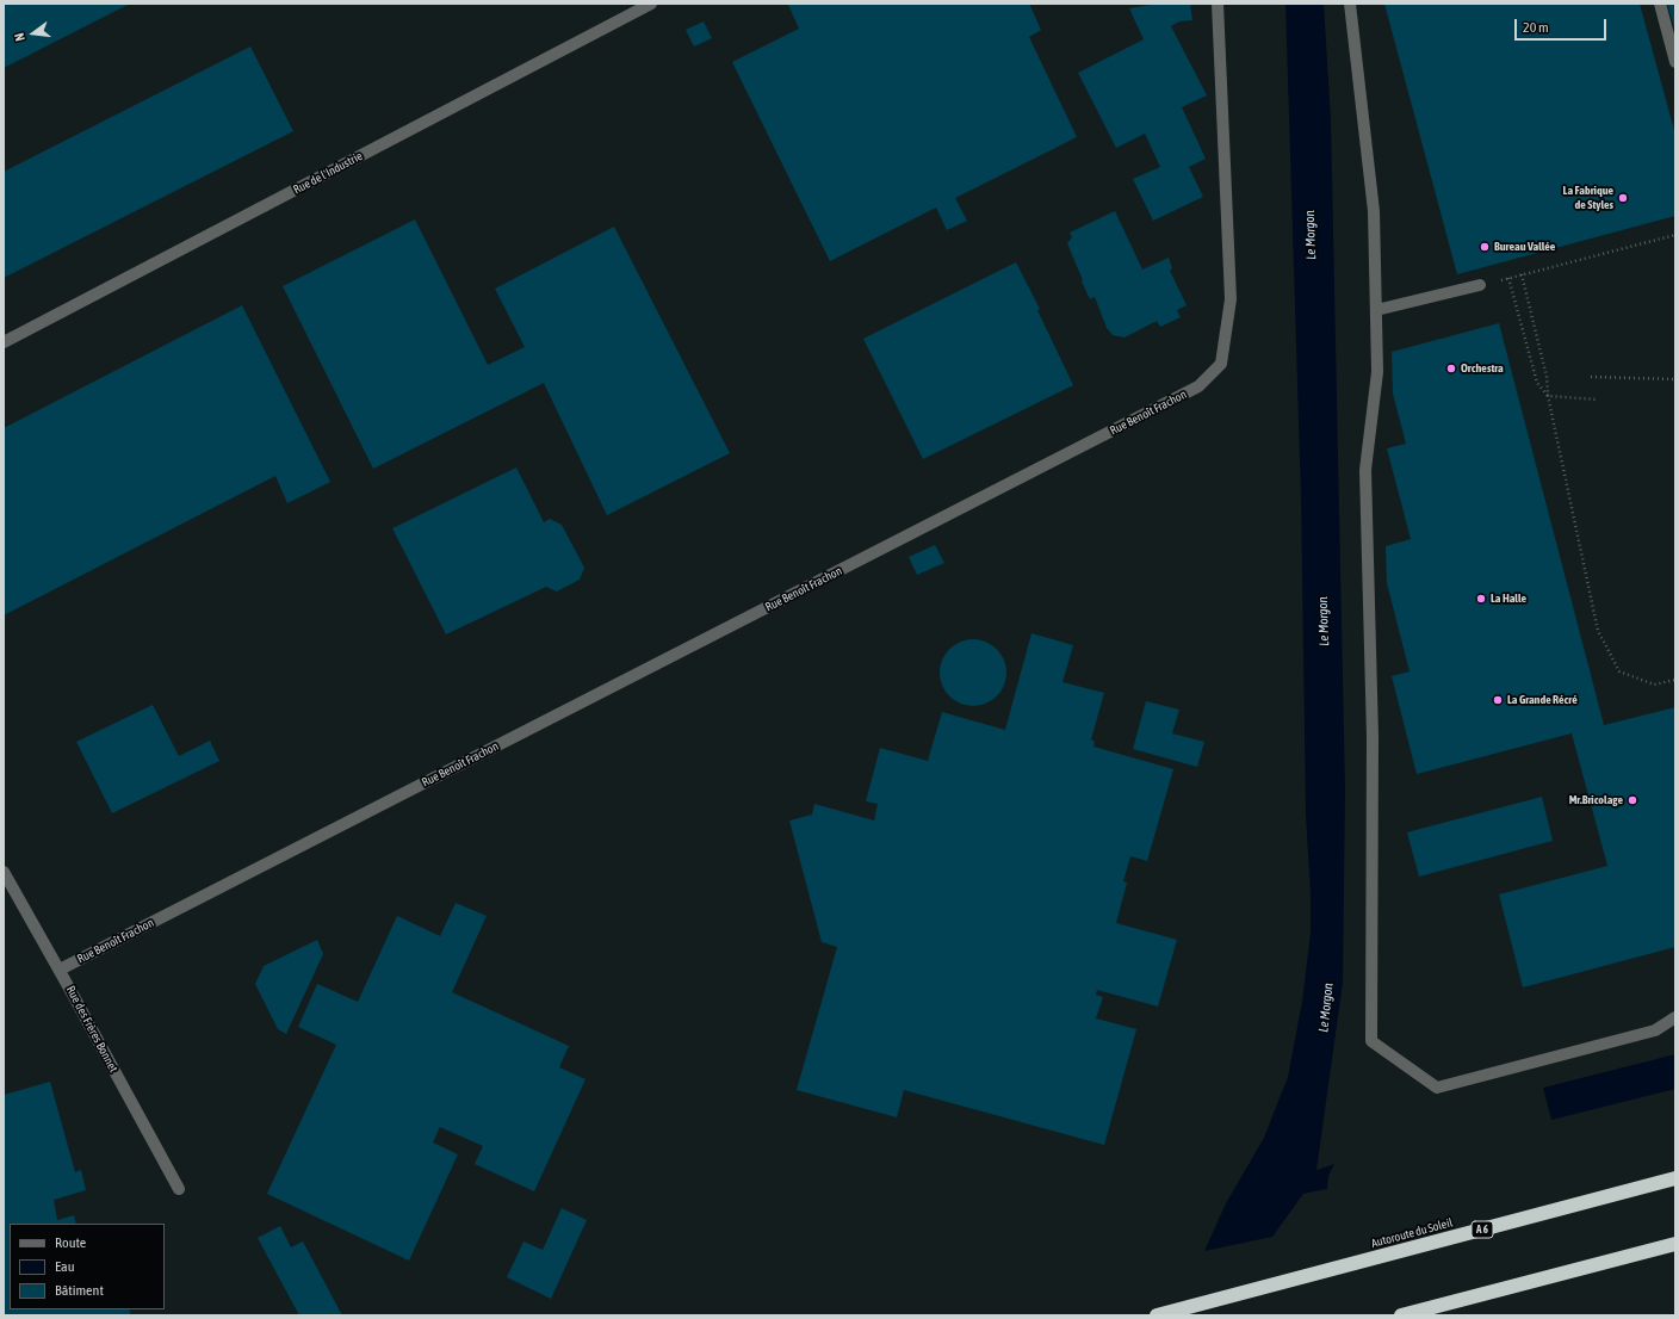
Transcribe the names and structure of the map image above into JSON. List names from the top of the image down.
{
  "streets": {
    "highway": ["A 6", "Autoroute du Soleil"],
    "street": ["Rue de l'Industrie", "Rue Benoît Frachon", "Rue des Frères Bonnet"]
  },
  "crossings": [
    ["Rue Benoît Frachon", "Rue des Frères Bonnet"]
  ],
  "water": ["Le Morgon"],
  "places": [
    "La Fabrique de Styles",
    "Bureau Vallée",
    "Orchestra",
    "La Halle",
    "La Grande Récré",
    "Mr.Bricolage"
  ],
  "legend": ["Route", "Eau", "Bâtiment"],
  "scale_bar": "20 m",
  "north": "left"
}
